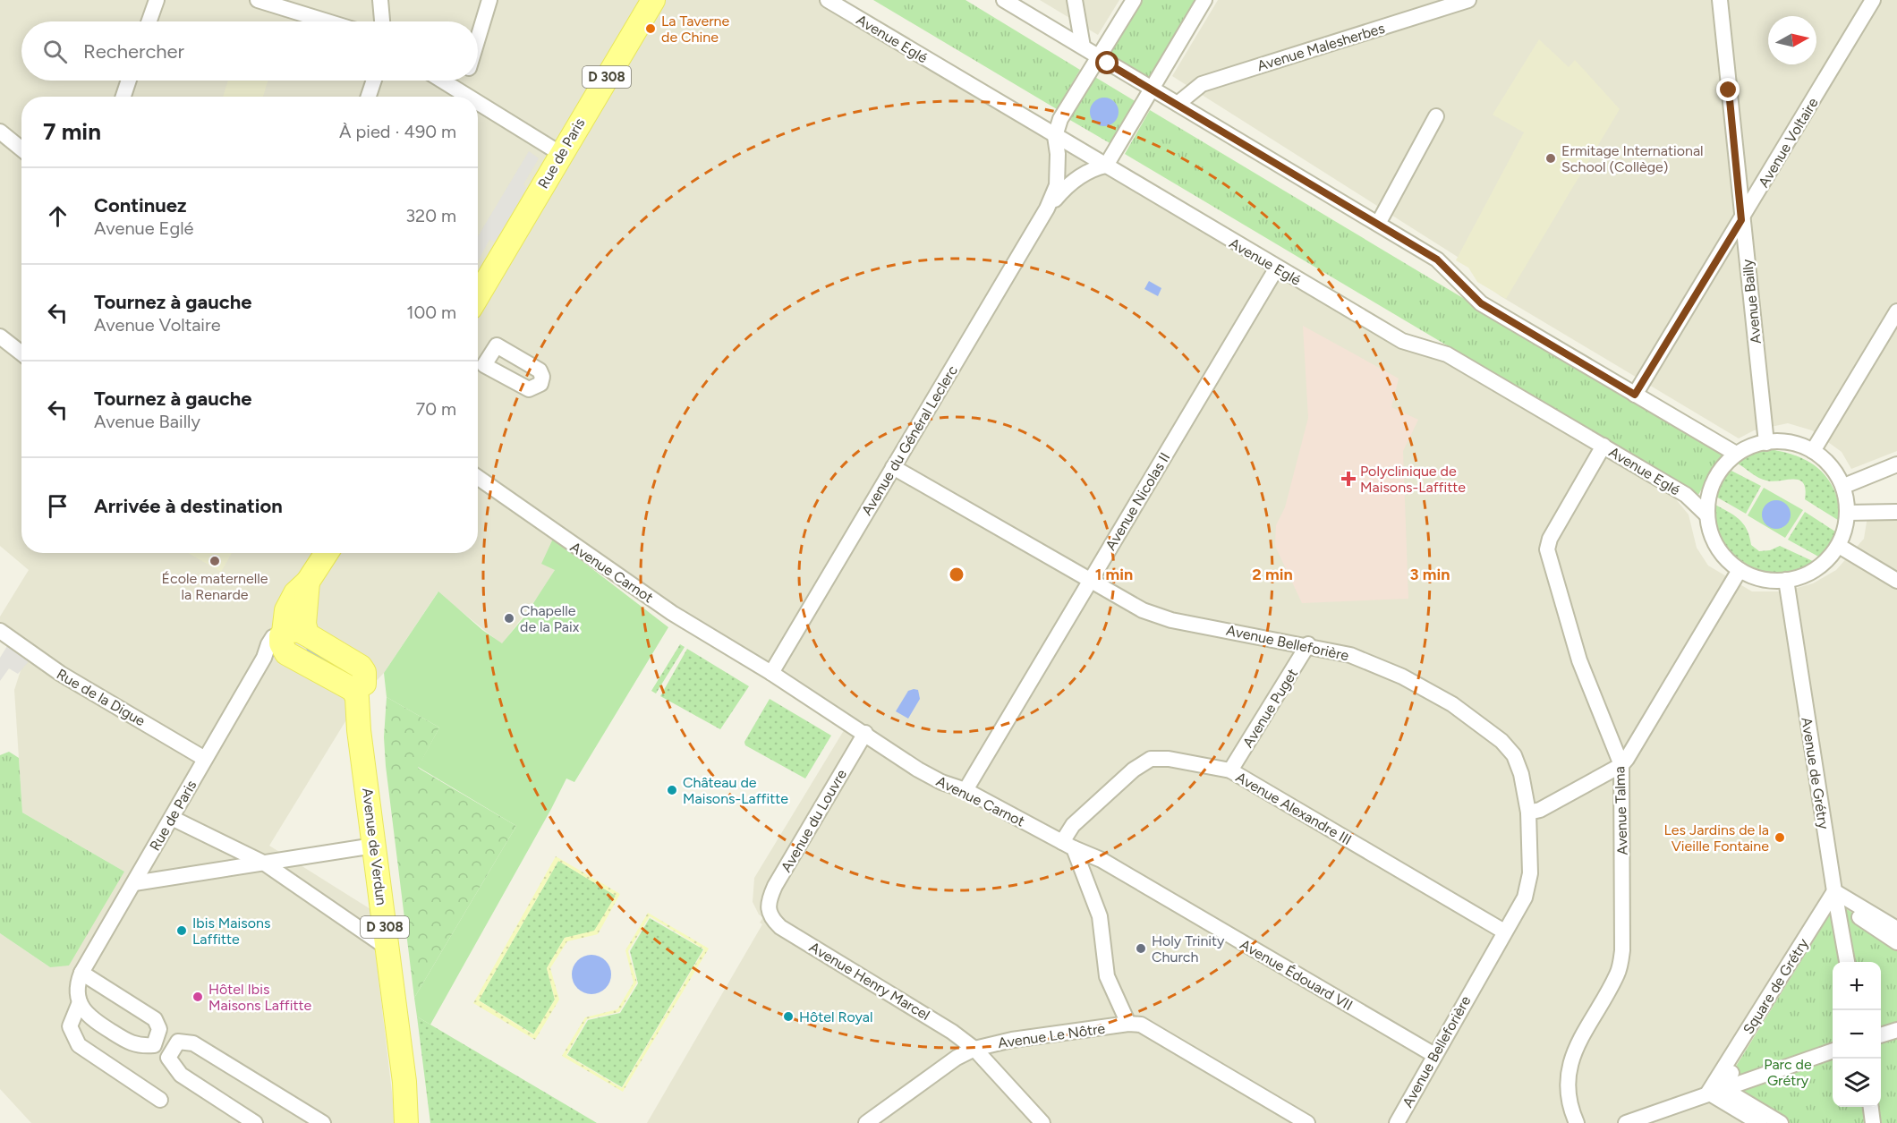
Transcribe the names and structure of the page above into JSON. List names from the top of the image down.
{
  "streets": {
    "main road": ["D 308", "Rue de Paris", "Avenue de Verdun"],
    "street": [
      "Avenue Eglé",
      "Avenue Malesherbes",
      "Avenue Voltaire",
      "Avenue Bailly",
      "Avenue du Général Leclerc",
      "Avenue Nicolas II",
      "Avenue Carnot",
      "Avenue Belleforière",
      "Rue de la Digue",
      "Avenue Puget",
      "Avenue de Grétry",
      "Avenue Alexandre III",
      "Avenue Talma",
      "Avenue du Louvre",
      "Avenue Édouard VII",
      "Avenue Henry Marcel",
      "Square de Grétry",
      "Avenue Le Nôtre"
    ]
  },
  "crossings": [
    ["Avenue Eglé", "Avenue Bailly"],
    ["Avenue Eglé", "Avenue du Général Leclerc"],
    ["Avenue Eglé", "Avenue Nicolas II"],
    ["Avenue Eglé", "Avenue de Grétry"],
    ["Avenue Eglé", "Avenue Talma"],
    ["Avenue Voltaire", "Avenue Bailly"],
    ["Rue de Paris", "Rue de la Digue"],
    ["Avenue Bailly", "Avenue de Grétry"],
    ["Avenue du Général Leclerc", "Avenue Carnot"],
    ["Avenue du Général Leclerc", "Avenue Belleforière"],
    ["Avenue Nicolas II", "Avenue Carnot"],
    ["Avenue Nicolas II", "Avenue Belleforière"],
    ["Avenue Carnot", "Avenue Alexandre III"],
    ["Avenue Carnot", "Avenue du Louvre"],
    ["Avenue Carnot", "Avenue Édouard VII"],
    ["Avenue Belleforière", "Avenue Puget"],
    ["Avenue Belleforière", "Avenue Alexandre III"],
    ["Avenue Belleforière", "Avenue Édouard VII"],
    ["Avenue Puget", "Avenue Alexandre III"],
    ["Avenue de Grétry", "Square de Grétry"],
    ["Avenue Alexandre III", "Avenue Édouard VII"],
    ["Avenue du Louvre", "Avenue Henry Marcel"],
    ["Avenue Henry Marcel", "Avenue Le Nôtre"]
  ],
  "parks": ["Parc de Grétry"],
  "places": {
    "other": [
      "La Taverne de Chine",
      "Ermitage International School (Collège)",
      "École maternelle la Renarde",
      "Chapelle de la Paix",
      "Château de Maisons-Laffitte",
      "Les Jardins de la Vieille Fontaine",
      "Ibis Maisons Laffitte",
      "Holy Trinity Church",
      "Hôtel Ibis Maisons Laffitte",
      "Hôtel Royal"
    ],
    "health": ["Polyclinique de Maisons-Laffitte"]
  },
  "north": "right",
  "page": {
    "search": "Rechercher",
    "heading": ["7 min", "À pied · 490 m"],
    "list": [
      ["Continuez", "Avenue Eglé", "320 m"],
      ["Tournez à gauche", "Avenue Voltaire", "100 m"],
      ["Tournez à gauche", "Avenue Bailly", "70 m"],
      "Arrivée à destination"
    ],
    "map_buttons": ["+", "−"]
  },
  "rings": ["1 min", "2 min", "3 min"]
}
